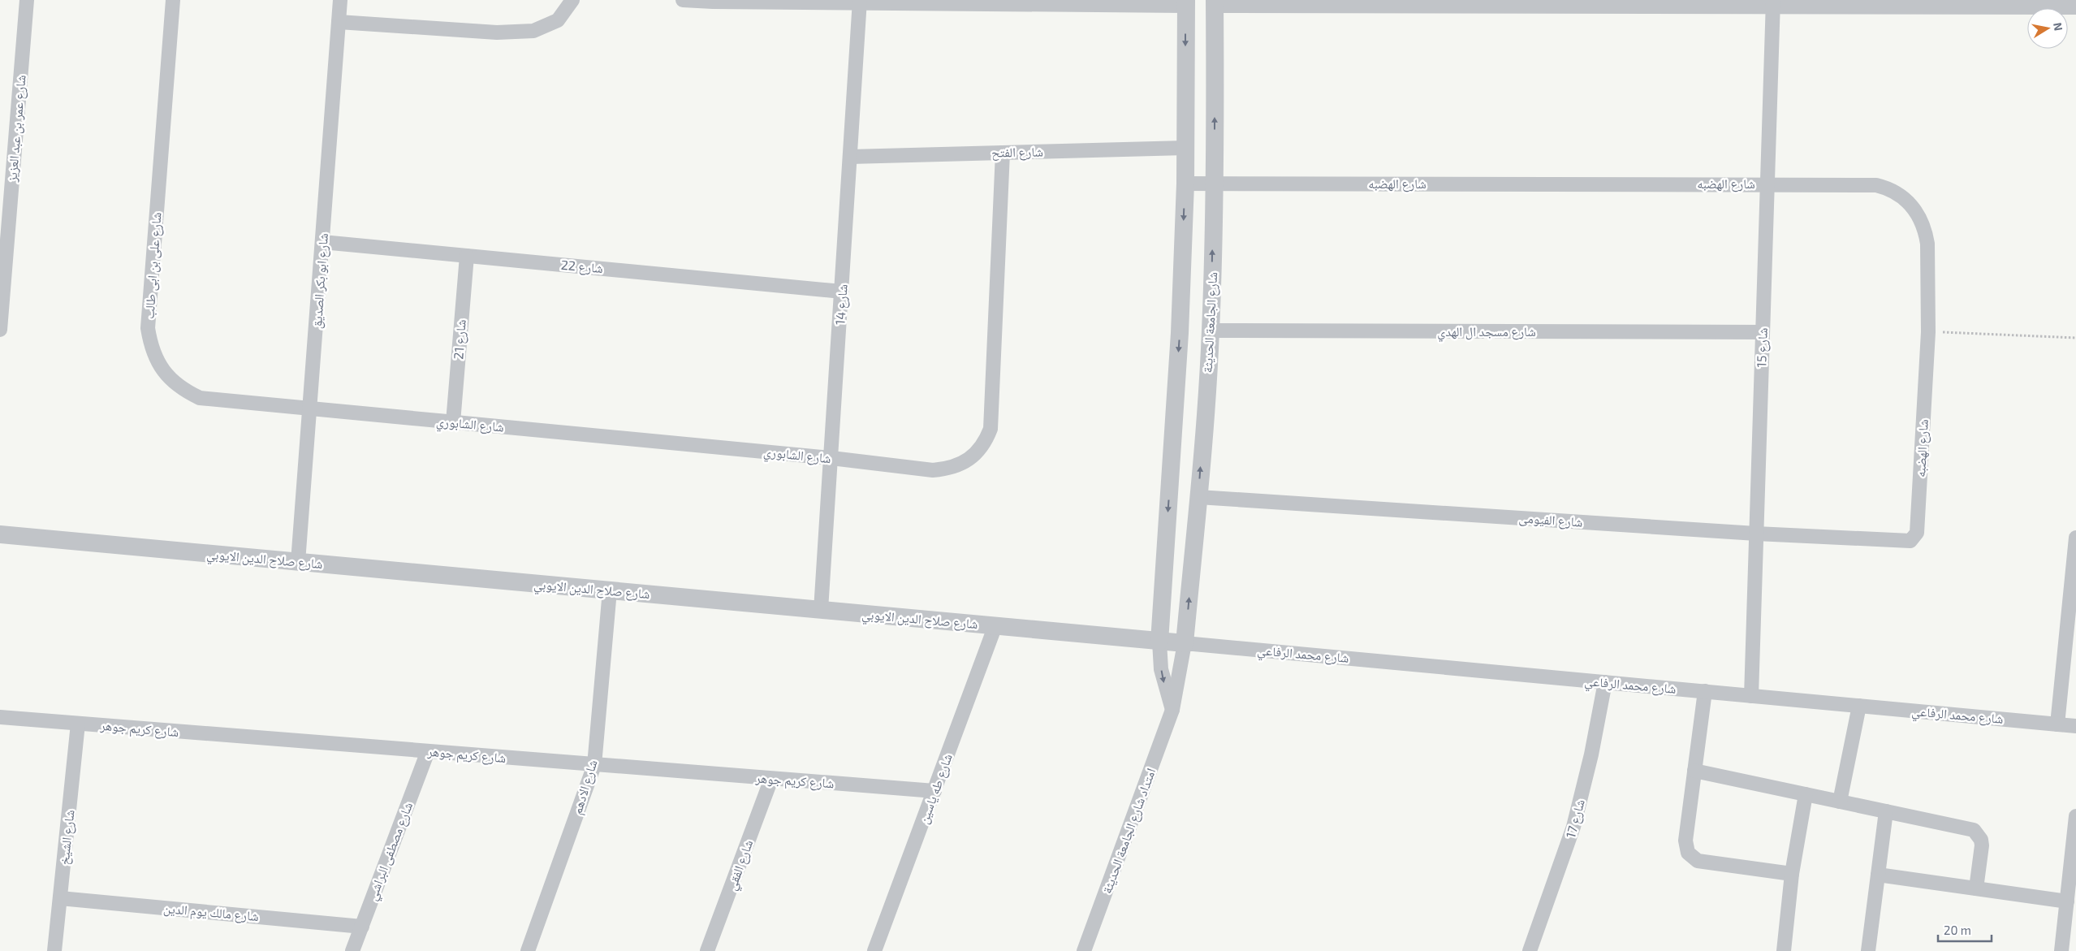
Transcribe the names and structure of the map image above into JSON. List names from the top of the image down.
{
  "streets": {
    "street": [
      "شارع عمر بن عبد العزيز",
      "شارع الفتح",
      "شارع الهضبه",
      "شارع على بن ابى طالب",
      "شارع 22",
      "شارع ابو بكر الصديق",
      "شارع 14",
      "شارع الجامعة الحديثة",
      "شارع مسجد ال الهدي",
      "شارع 21",
      "شارع 15",
      "شارع الشابوري",
      "شارع الفيومى",
      "شارع صلاح الدين الايوبي",
      "شارع محمد الرفاعي",
      "شارع كريم جوهر",
      "شارع الادهم",
      "شارع طه ياسين",
      "شارع 17",
      "امتداد شارع الجامعة الحديثة",
      "شارع الشيخ",
      "شارع مصطفى البراشي",
      "شارع الفقي",
      "شارع مالك يوم الدين"
    ]
  },
  "crossings": [
    ["شارع الفتح", "شارع 14"],
    ["شارع الفتح", "شارع الشابوري"],
    ["شارع الهضبه", "شارع الجامعة الحديثة"],
    ["شارع الهضبه", "شارع 15"],
    ["شارع الهضبه", "شارع الفيومى"],
    ["شارع على بن ابى طالب", "شارع ابو بكر الصديق"],
    ["شارع على بن ابى طالب", "شارع الشابوري"],
    ["شارع 22", "شارع ابو بكر الصديق"],
    ["شارع 22", "شارع 14"],
    ["شارع 22", "شارع 21"],
    ["شارع ابو بكر الصديق", "شارع الشابوري"],
    ["شارع ابو بكر الصديق", "شارع صلاح الدين الايوبي"],
    ["شارع 14", "شارع الشابوري"],
    ["شارع 14", "شارع صلاح الدين الايوبي"],
    ["شارع الجامعة الحديثة", "شارع مسجد ال الهدي"],
    ["شارع الجامعة الحديثة", "شارع الفيومى"],
    ["شارع الجامعة الحديثة", "شارع صلاح الدين الايوبي"],
    ["شارع الجامعة الحديثة", "شارع محمد الرفاعي"],
    ["شارع الجامعة الحديثة", "امتداد شارع الجامعة الحديثة"],
    ["شارع مسجد ال الهدي", "شارع 15"],
    ["شارع 21", "شارع الشابوري"],
    ["شارع 15", "شارع الفيومى"],
    ["شارع 15", "شارع محمد الرفاعي"],
    ["شارع صلاح الدين الايوبي", "شارع محمد الرفاعي"],
    ["شارع صلاح الدين الايوبي", "شارع الادهم"],
    ["شارع صلاح الدين الايوبي", "شارع طه ياسين"],
    ["شارع صلاح الدين الايوبي", "امتداد شارع الجامعة الحديثة"],
    ["شارع محمد الرفاعي", "شارع 17"],
    ["شارع محمد الرفاعي", "امتداد شارع الجامعة الحديثة"],
    ["شارع كريم جوهر", "شارع الادهم"],
    ["شارع كريم جوهر", "شارع طه ياسين"],
    ["شارع كريم جوهر", "شارع الشيخ"],
    ["شارع كريم جوهر", "شارع مصطفى البراشي"],
    ["شارع كريم جوهر", "شارع الفقي"],
    ["شارع الشيخ", "شارع مالك يوم الدين"],
    ["شارع مصطفى البراشي", "شارع مالك يوم الدين"]
  ],
  "scale_bar": "20 m",
  "north": "right"
}
